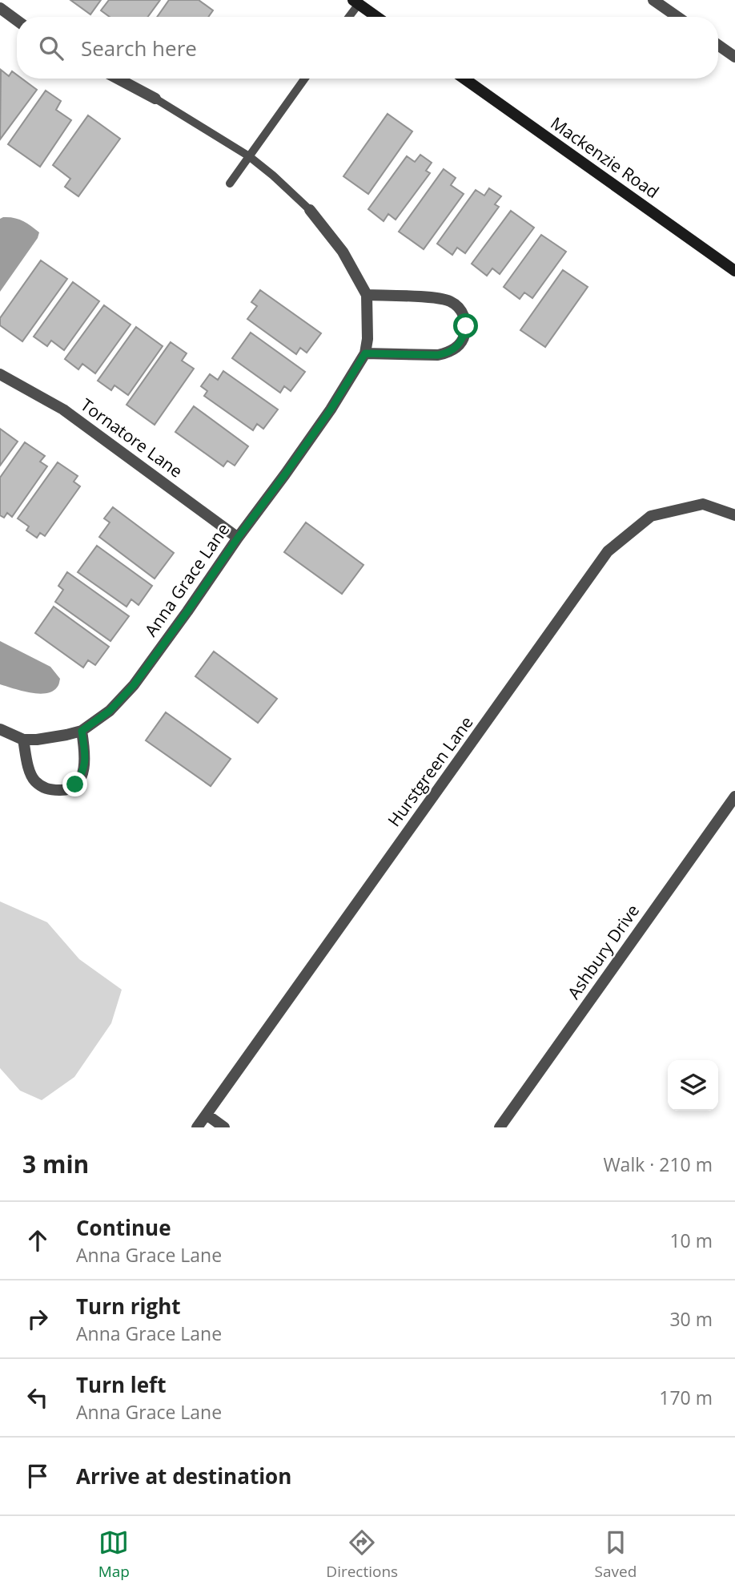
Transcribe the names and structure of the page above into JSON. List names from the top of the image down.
{
  "streets": {
    "main road": ["Mackenzie Road"],
    "street": [
      "Tornatore Lane",
      "Anna Grace Lane",
      "Hurstgreen Lane",
      "Ashbury Drive"
    ]
  },
  "crossings": [
    ["Tornatore Lane", "Anna Grace Lane"]
  ],
  "page": {
    "search": "Search here",
    "heading": ["3 min", "Walk · 210 m"],
    "list": [
      ["Continue", "Anna Grace Lane", "10 m"],
      ["Turn right", "Anna Grace Lane", "30 m"],
      ["Turn left", "Anna Grace Lane", "170 m"],
      "Arrive at destination"
    ],
    "nav": ["Map", "Directions", "Saved"]
  }
}
